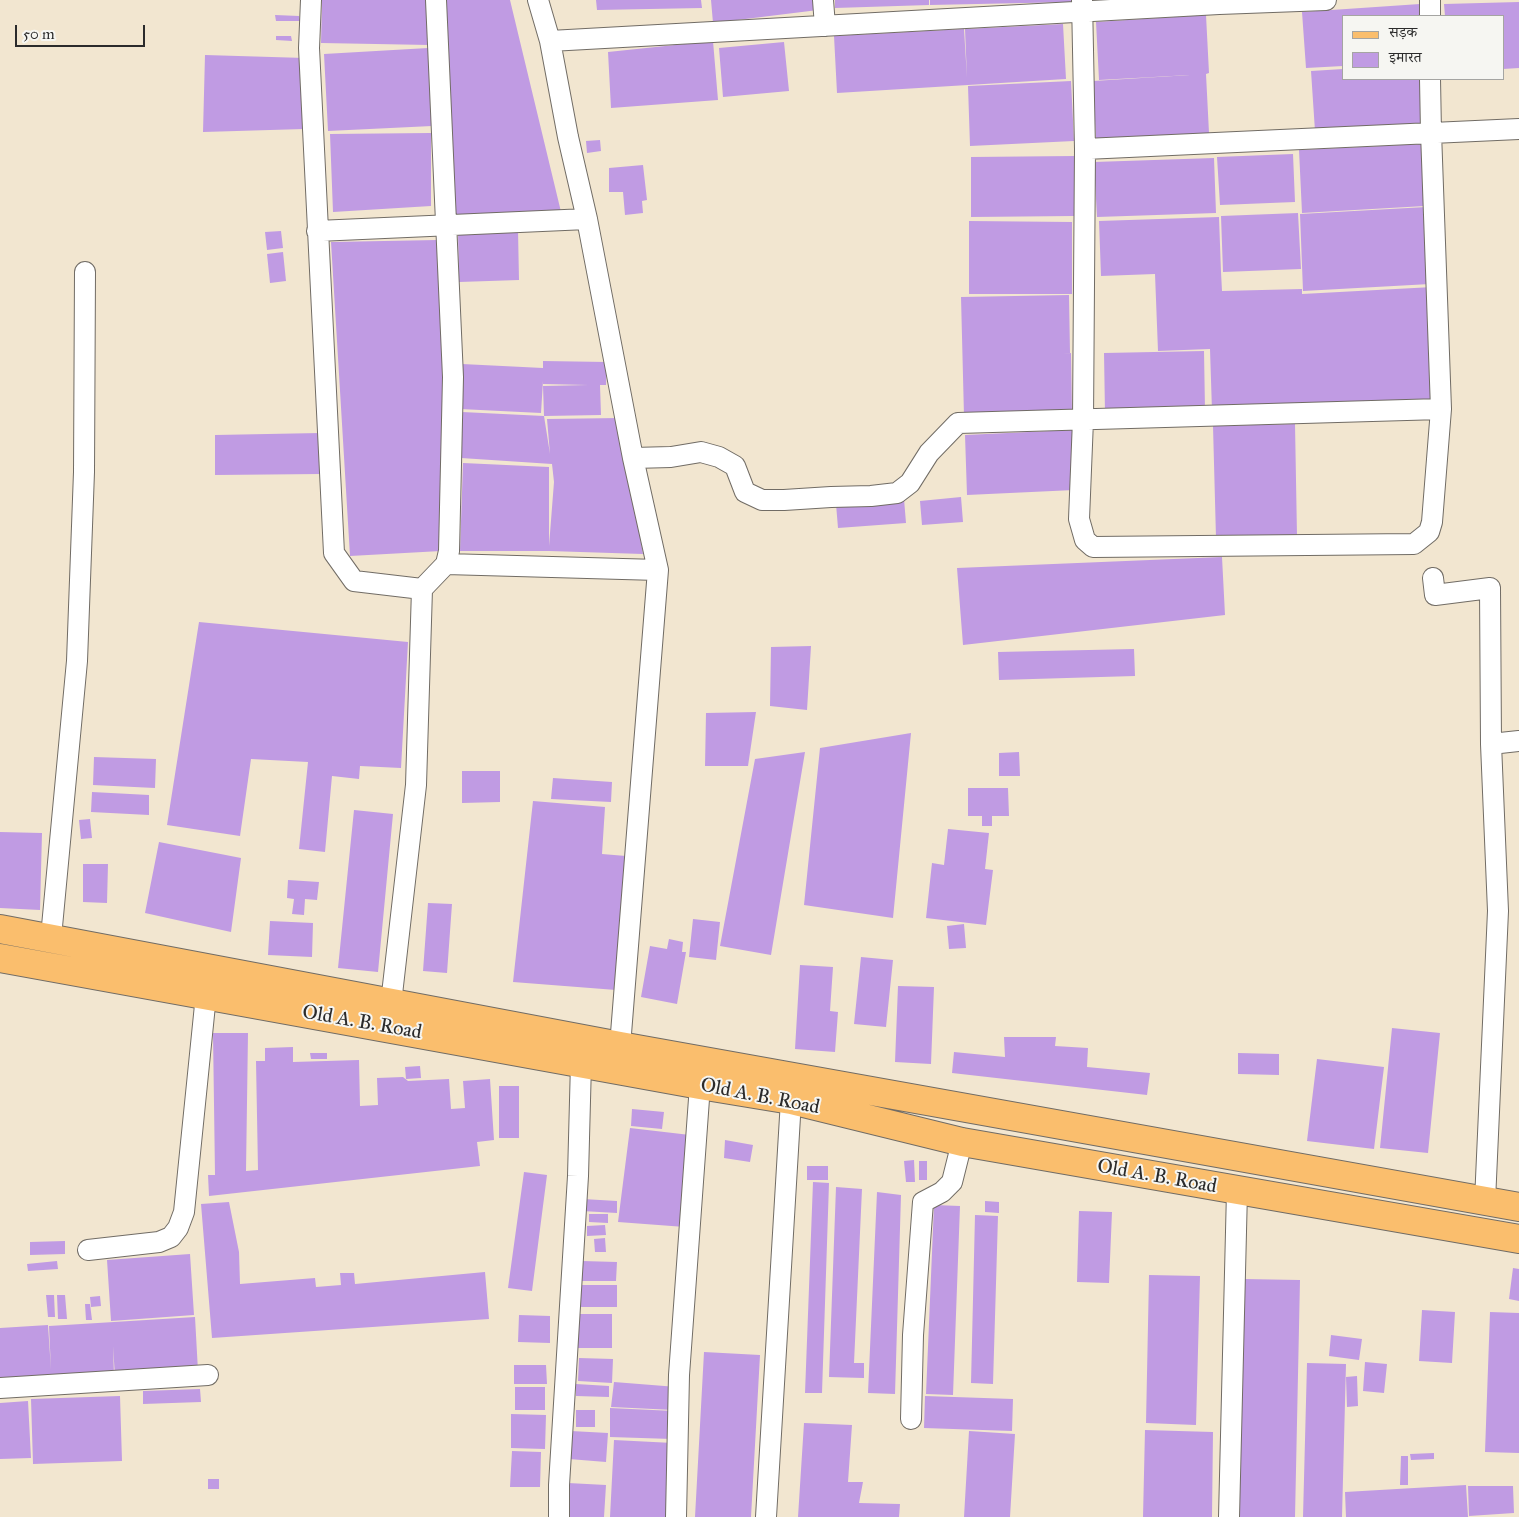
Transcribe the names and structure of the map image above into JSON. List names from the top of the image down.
{
  "streets": {
    "main road": ["Old A. B. Road"]
  },
  "legend": ["सड़क", "इमारत"],
  "scale_bar": "50 m"
}
